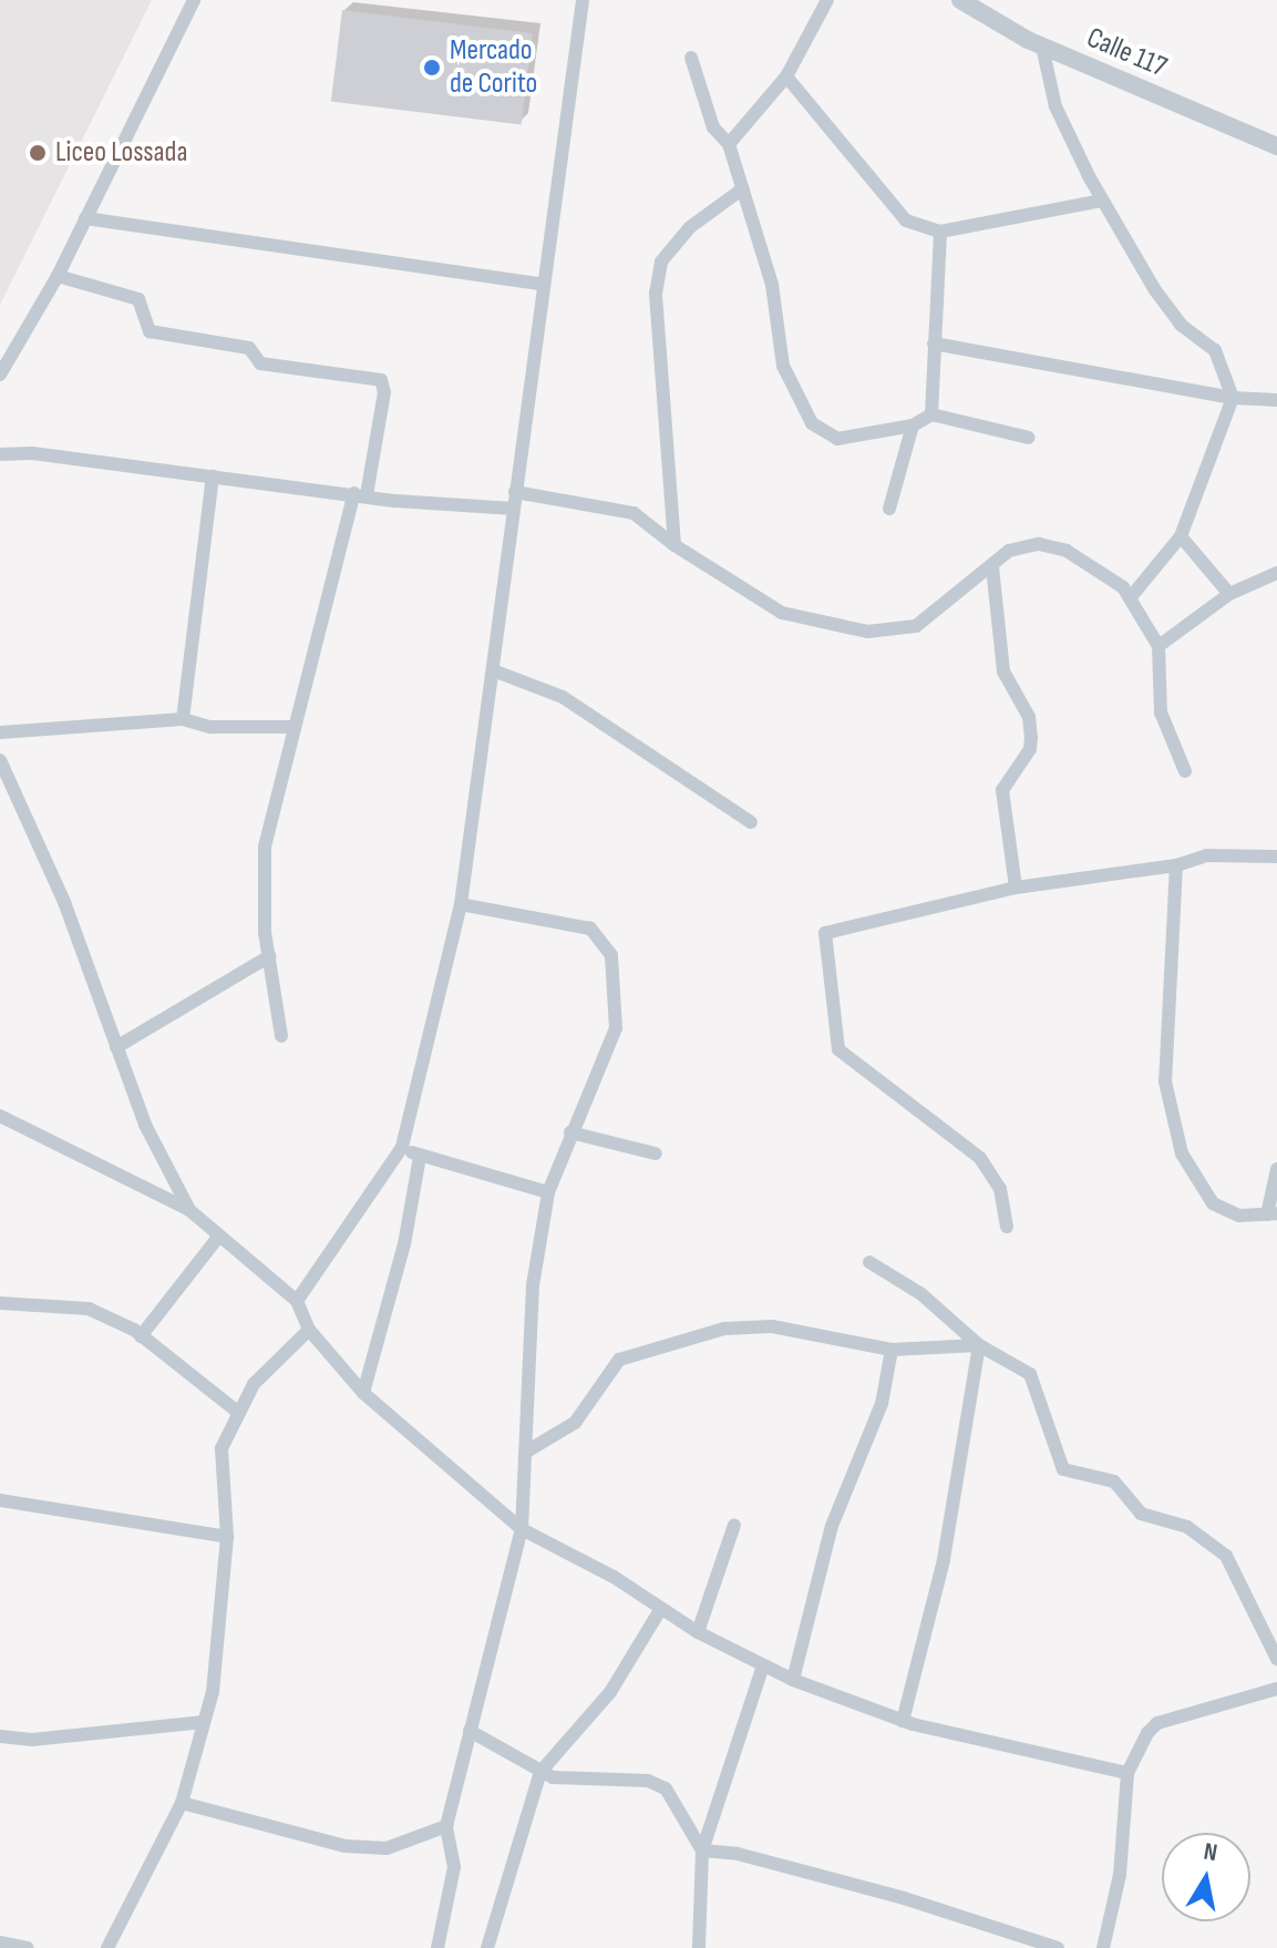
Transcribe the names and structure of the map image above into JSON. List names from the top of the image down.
{
  "streets": {
    "street": ["Calle 117"]
  },
  "places": ["Mercado de Corito", "Liceo Lossada"],
  "north": "top"
}
